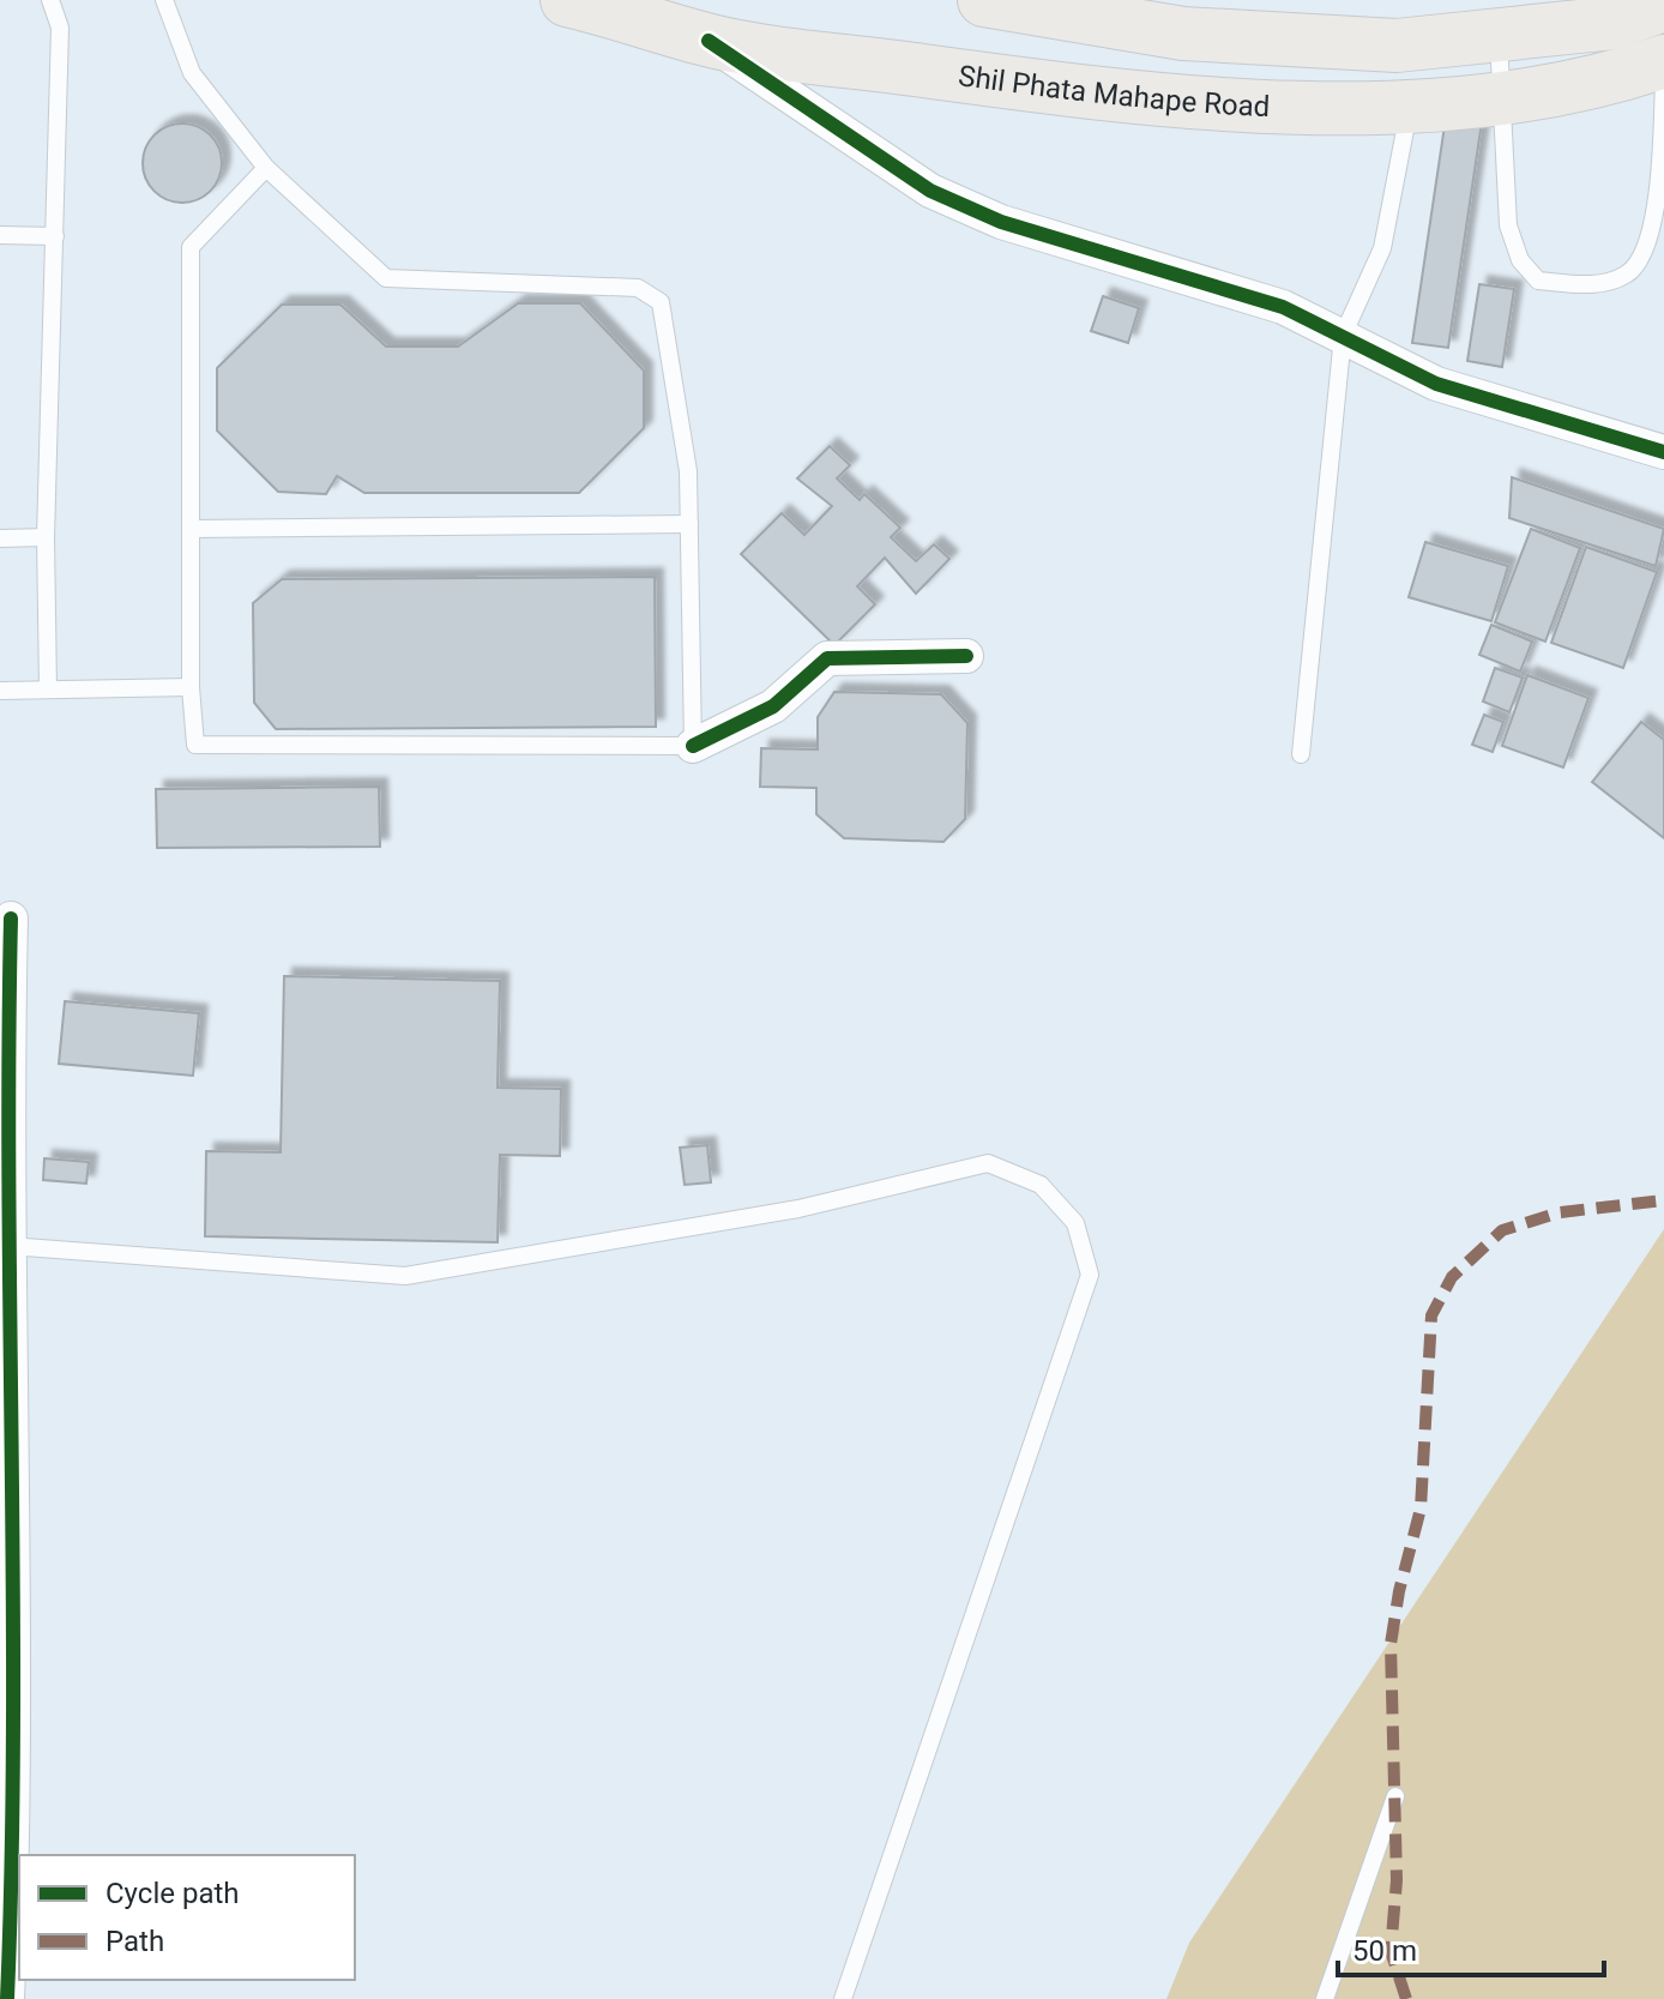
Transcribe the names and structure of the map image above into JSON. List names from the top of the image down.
{
  "streets": {
    "main road": ["Shil Phata Mahape Road"]
  },
  "legend": ["Cycle path", "Path"],
  "scale_bar": "50 m"
}
